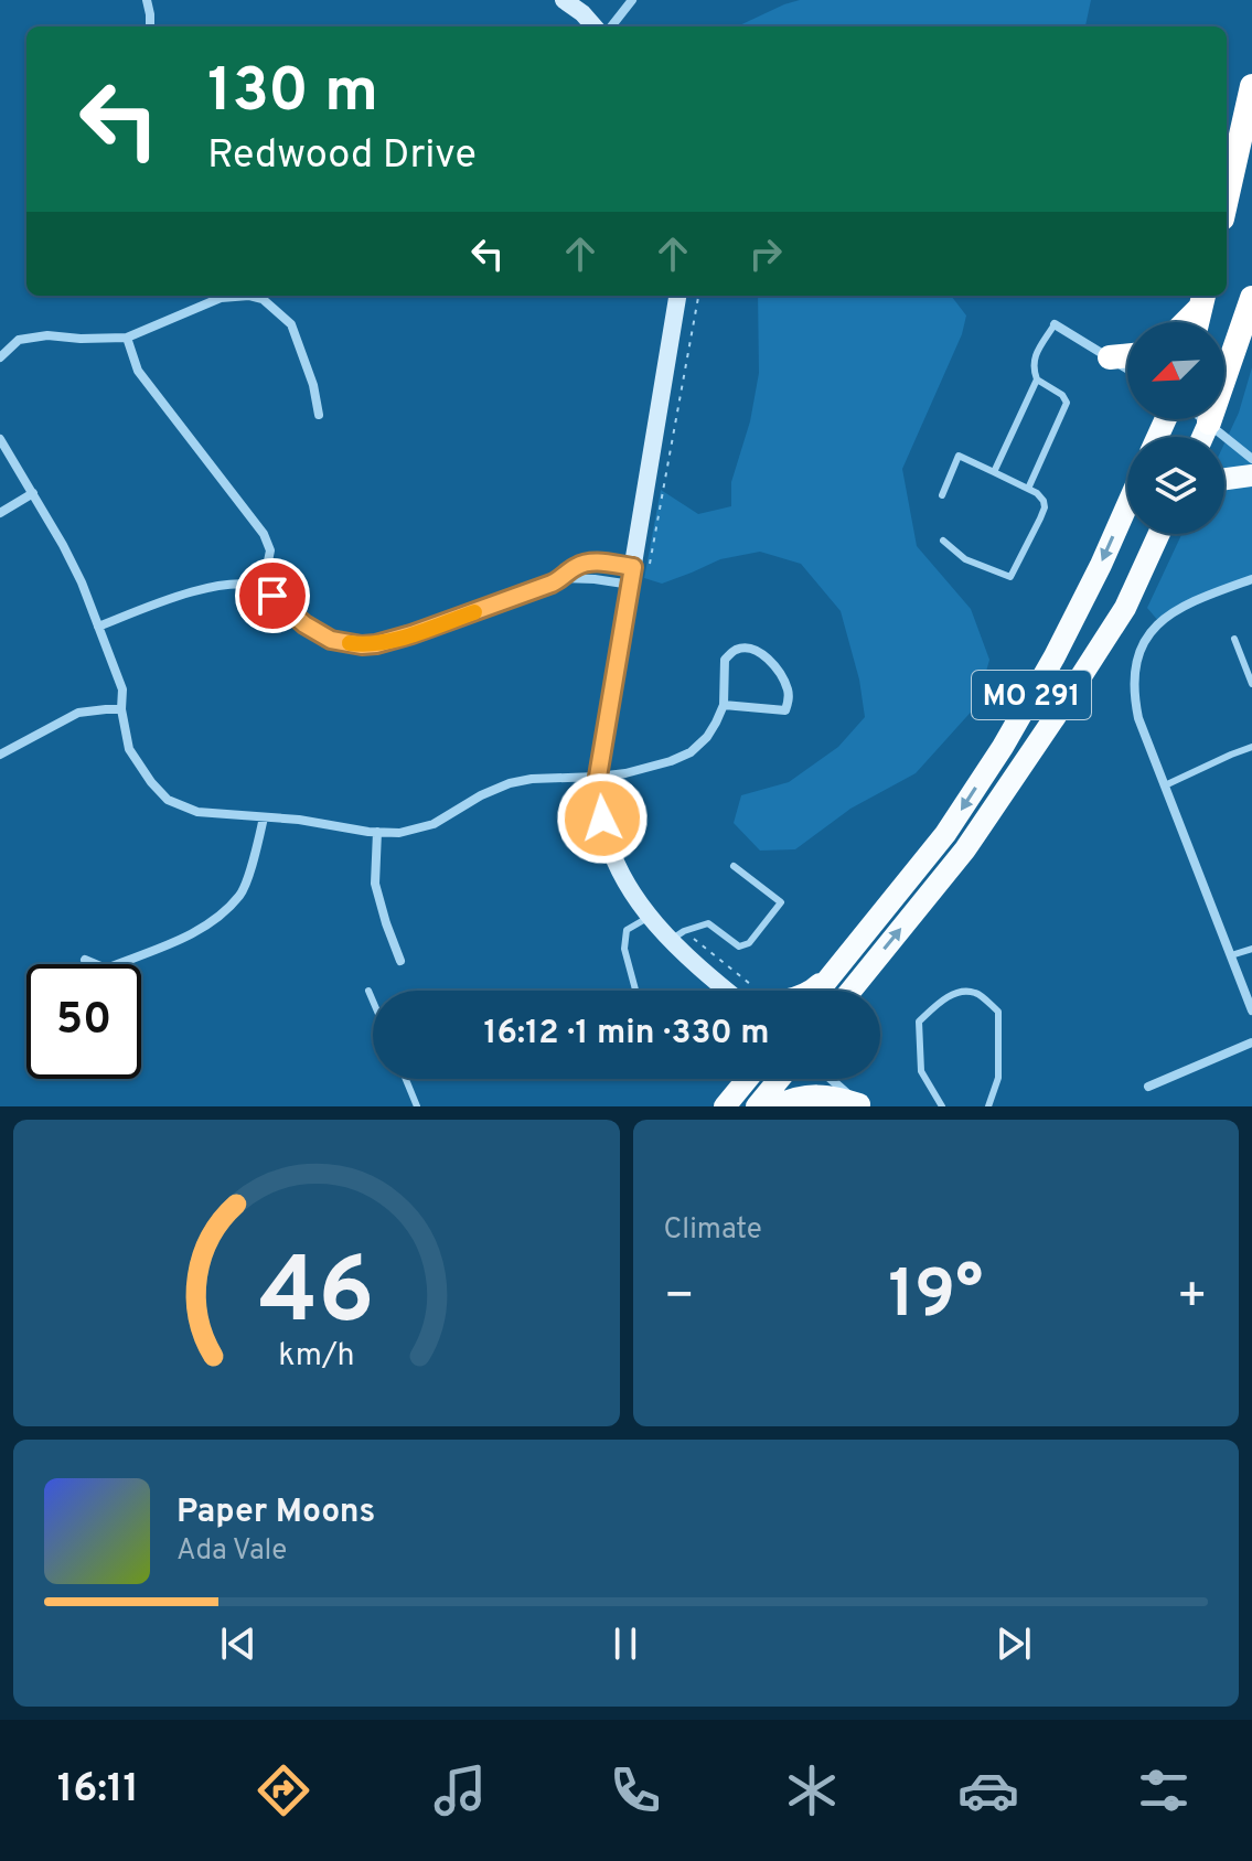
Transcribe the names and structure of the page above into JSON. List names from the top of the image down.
{
  "streets": {
    "highway": ["MO 291"]
  },
  "north": "bottom left",
  "page": {
    "turn": ["130 m", "Redwood Drive"],
    "limit": "50",
    "trip": "16:12 · 1 min · 330 m",
    "tile": "Climate",
    "heat": ["−", "19°", "+"],
    "song": ["Paper Moons", "Ada Vale"],
    "tabs": "16:11",
    "gauge": ["46", "km/h"]
  }
}
